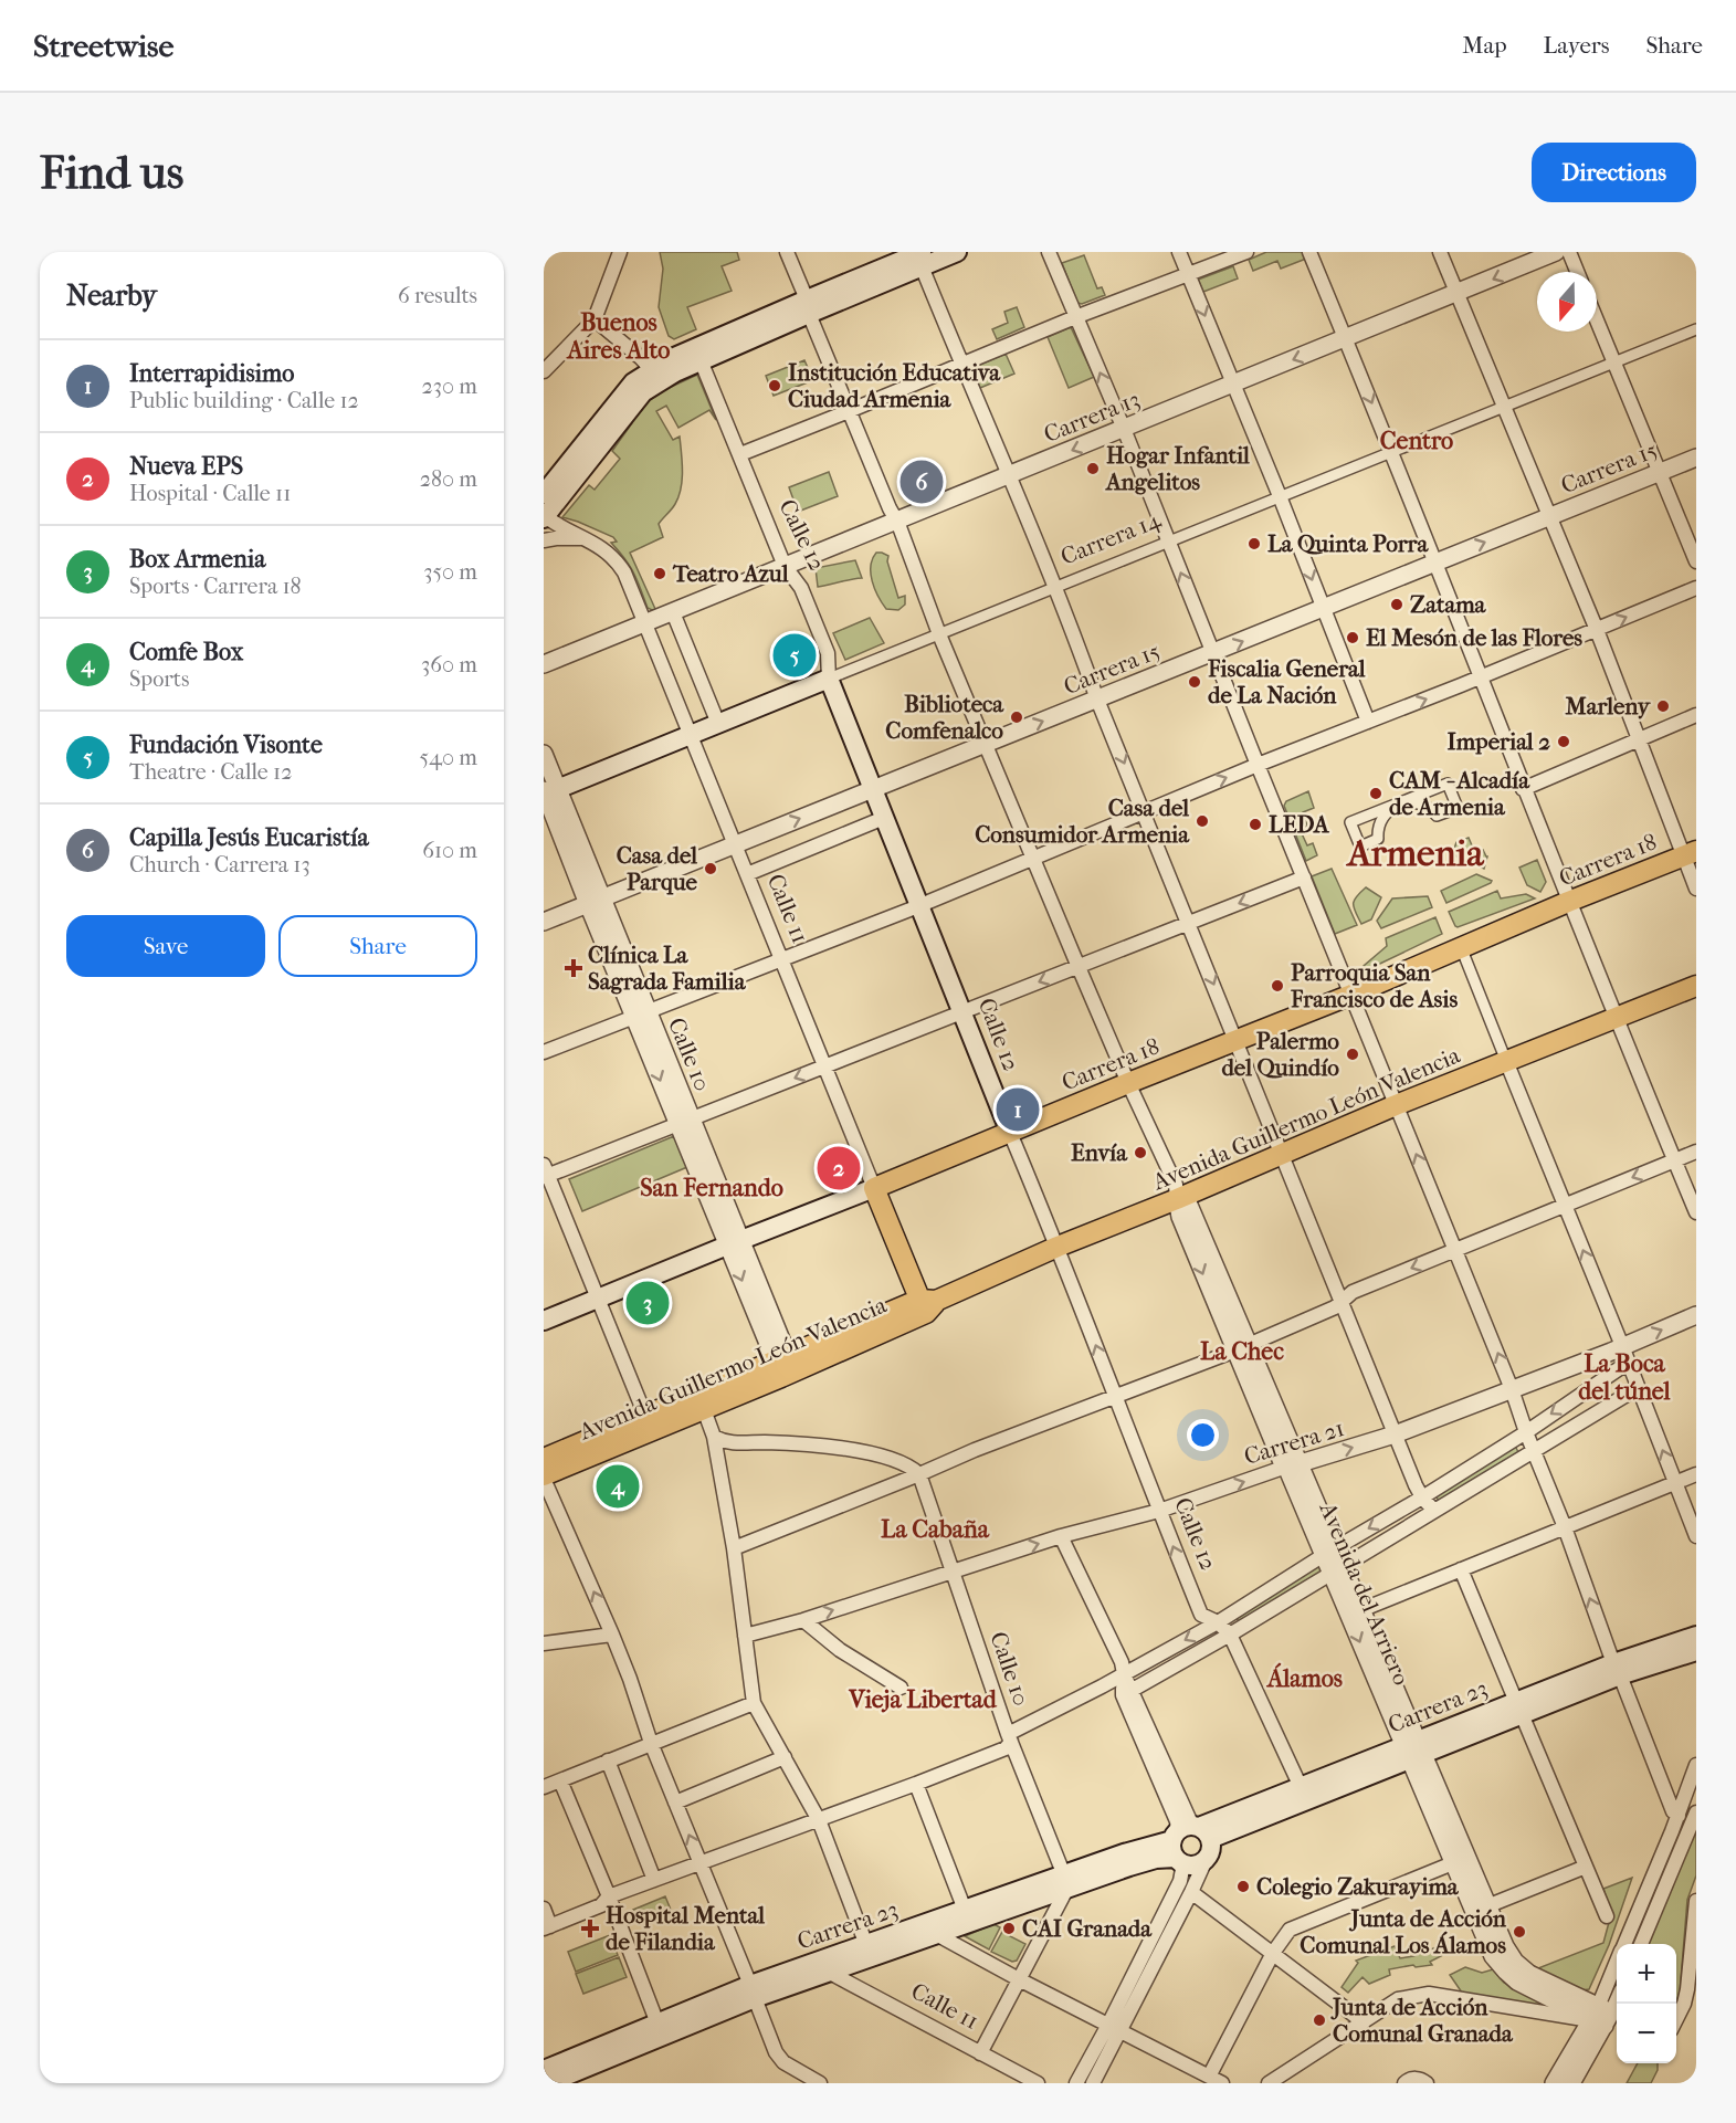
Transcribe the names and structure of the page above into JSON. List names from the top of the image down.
{
  "streets": {
    "main road": [
      "Calle 12",
      "Carrera 14",
      "Carrera 18",
      "Calle 11",
      "Avenida Guillermo León Valencia",
      "Carrera 23"
    ],
    "street": [
      "Carrera 13",
      "Carrera 15",
      "Calle 10",
      "Carrera 21",
      "Avenida del Arriero"
    ]
  },
  "crossings": [
    ["Carrera 13", "Calle 12"],
    ["Carrera 13", "Calle 11"],
    ["Carrera 15", "Calle 12"],
    ["Carrera 15", "Calle 11"],
    ["Carrera 15", "Calle 10"],
    ["Calle 12", "Carrera 14"],
    ["Calle 12", "Carrera 18"],
    ["Calle 12", "Avenida Guillermo León Valencia"],
    ["Calle 12", "Carrera 21"],
    ["Calle 12", "Carrera 23"],
    ["Carrera 14", "Calle 11"],
    ["Carrera 14", "Calle 10"],
    ["Carrera 18", "Calle 11"],
    ["Carrera 18", "Calle 10"],
    ["Calle 11", "Avenida Guillermo León Valencia"],
    ["Calle 11", "Carrera 23"],
    ["Calle 10", "Avenida Guillermo León Valencia"],
    ["Calle 10", "Carrera 21"],
    ["Calle 10", "Carrera 23"],
    ["Avenida Guillermo León Valencia", "Avenida del Arriero"],
    ["Carrera 21", "Avenida del Arriero"],
    ["Avenida del Arriero", "Carrera 23"]
  ],
  "districts": [
    "Buenos Aires Alto",
    "Centro",
    "Armenia",
    "San Fernando",
    "La Chec",
    "La Boca del túnel",
    "La Cabaña",
    "Álamos",
    "Vieja Libertad"
  ],
  "places": {
    "other": [
      "Institución Educativa Ciudad Armenia",
      "Hogar Infantil Angelitos",
      "La Quinta Porra",
      "Teatro Azul",
      "Zatama",
      "El Mesón de las Flores",
      "Fiscalia General de La Nación",
      "Marleny",
      "Biblioteca Comfenalco",
      "Imperial 2",
      "CAM - Alcadía de Armenia",
      "Casa del Consumidor Armenia",
      "LEDA",
      "Casa del Parque",
      "Parroquia San Francisco de Asis",
      "Palermo del Quindío",
      "Envía",
      "Colegio Zakurayima",
      "CAI Granada",
      "Junta de Acción Comunal Los Álamos",
      "Junta de Acción Comunal Granada"
    ],
    "health": ["Clínica La Sagrada Familia", "Hospital Mental de Filandia"]
  },
  "north": "bottom",
  "page": {
    "header": "Streetwise",
    "nav": ["Map", "Layers", "Share"],
    "buttons": [
      "Directions",
      ["Save", "Share"]
    ],
    "title": "Find us",
    "heading": ["Nearby", "6 results"],
    "list": [
      {
        "mark": "1",
        "name": "Interrapidisimo",
        "note": "Public building · Calle 12",
        "value": "230 m"
      },
      {
        "mark": "2",
        "name": "Nueva EPS",
        "note": "Hospital · Calle 11",
        "value": "280 m"
      },
      {
        "mark": "3",
        "name": "Box Armenia",
        "note": "Sports · Carrera 18",
        "value": "350 m"
      },
      {
        "mark": "4",
        "name": "Comfe Box",
        "note": "Sports",
        "value": "360 m"
      },
      {
        "mark": "5",
        "name": "Fundación Visonte",
        "note": "Theatre · Calle 12",
        "value": "540 m"
      },
      {
        "mark": "6",
        "name": "Capilla Jesús Eucaristía",
        "note": "Church · Carrera 13",
        "value": "610 m"
      }
    ],
    "pins": [
      "6",
      "5",
      "1",
      "2",
      "3",
      "4"
    ],
    "map_buttons": ["+", "−"]
  }
}
